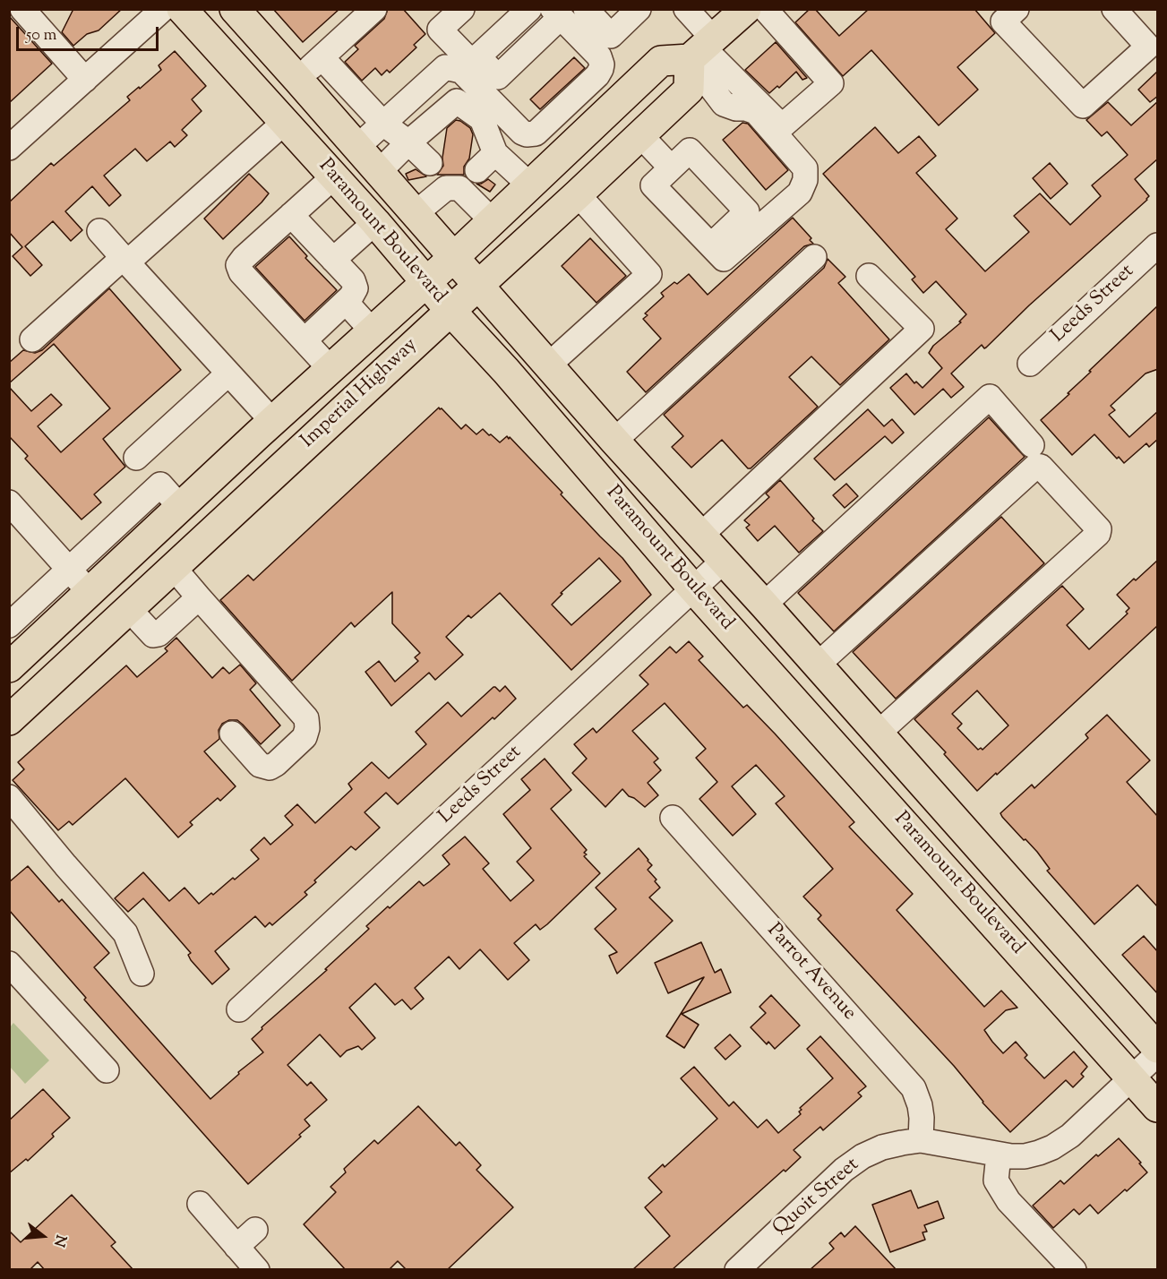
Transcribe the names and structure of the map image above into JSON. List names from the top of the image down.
{
  "streets": {
    "main road": ["Paramount Boulevard", "Imperial Highway"],
    "street": ["Leeds Street", "Parrot Avenue", "Quoit Street"]
  },
  "crossings": [
    ["Paramount Boulevard", "Leeds Street"],
    ["Paramount Boulevard", "Imperial Highway"],
    ["Paramount Boulevard", "Quoit Street"],
    ["Parrot Avenue", "Quoit Street"]
  ],
  "scale_bar": "50 m",
  "north": "right"
}
